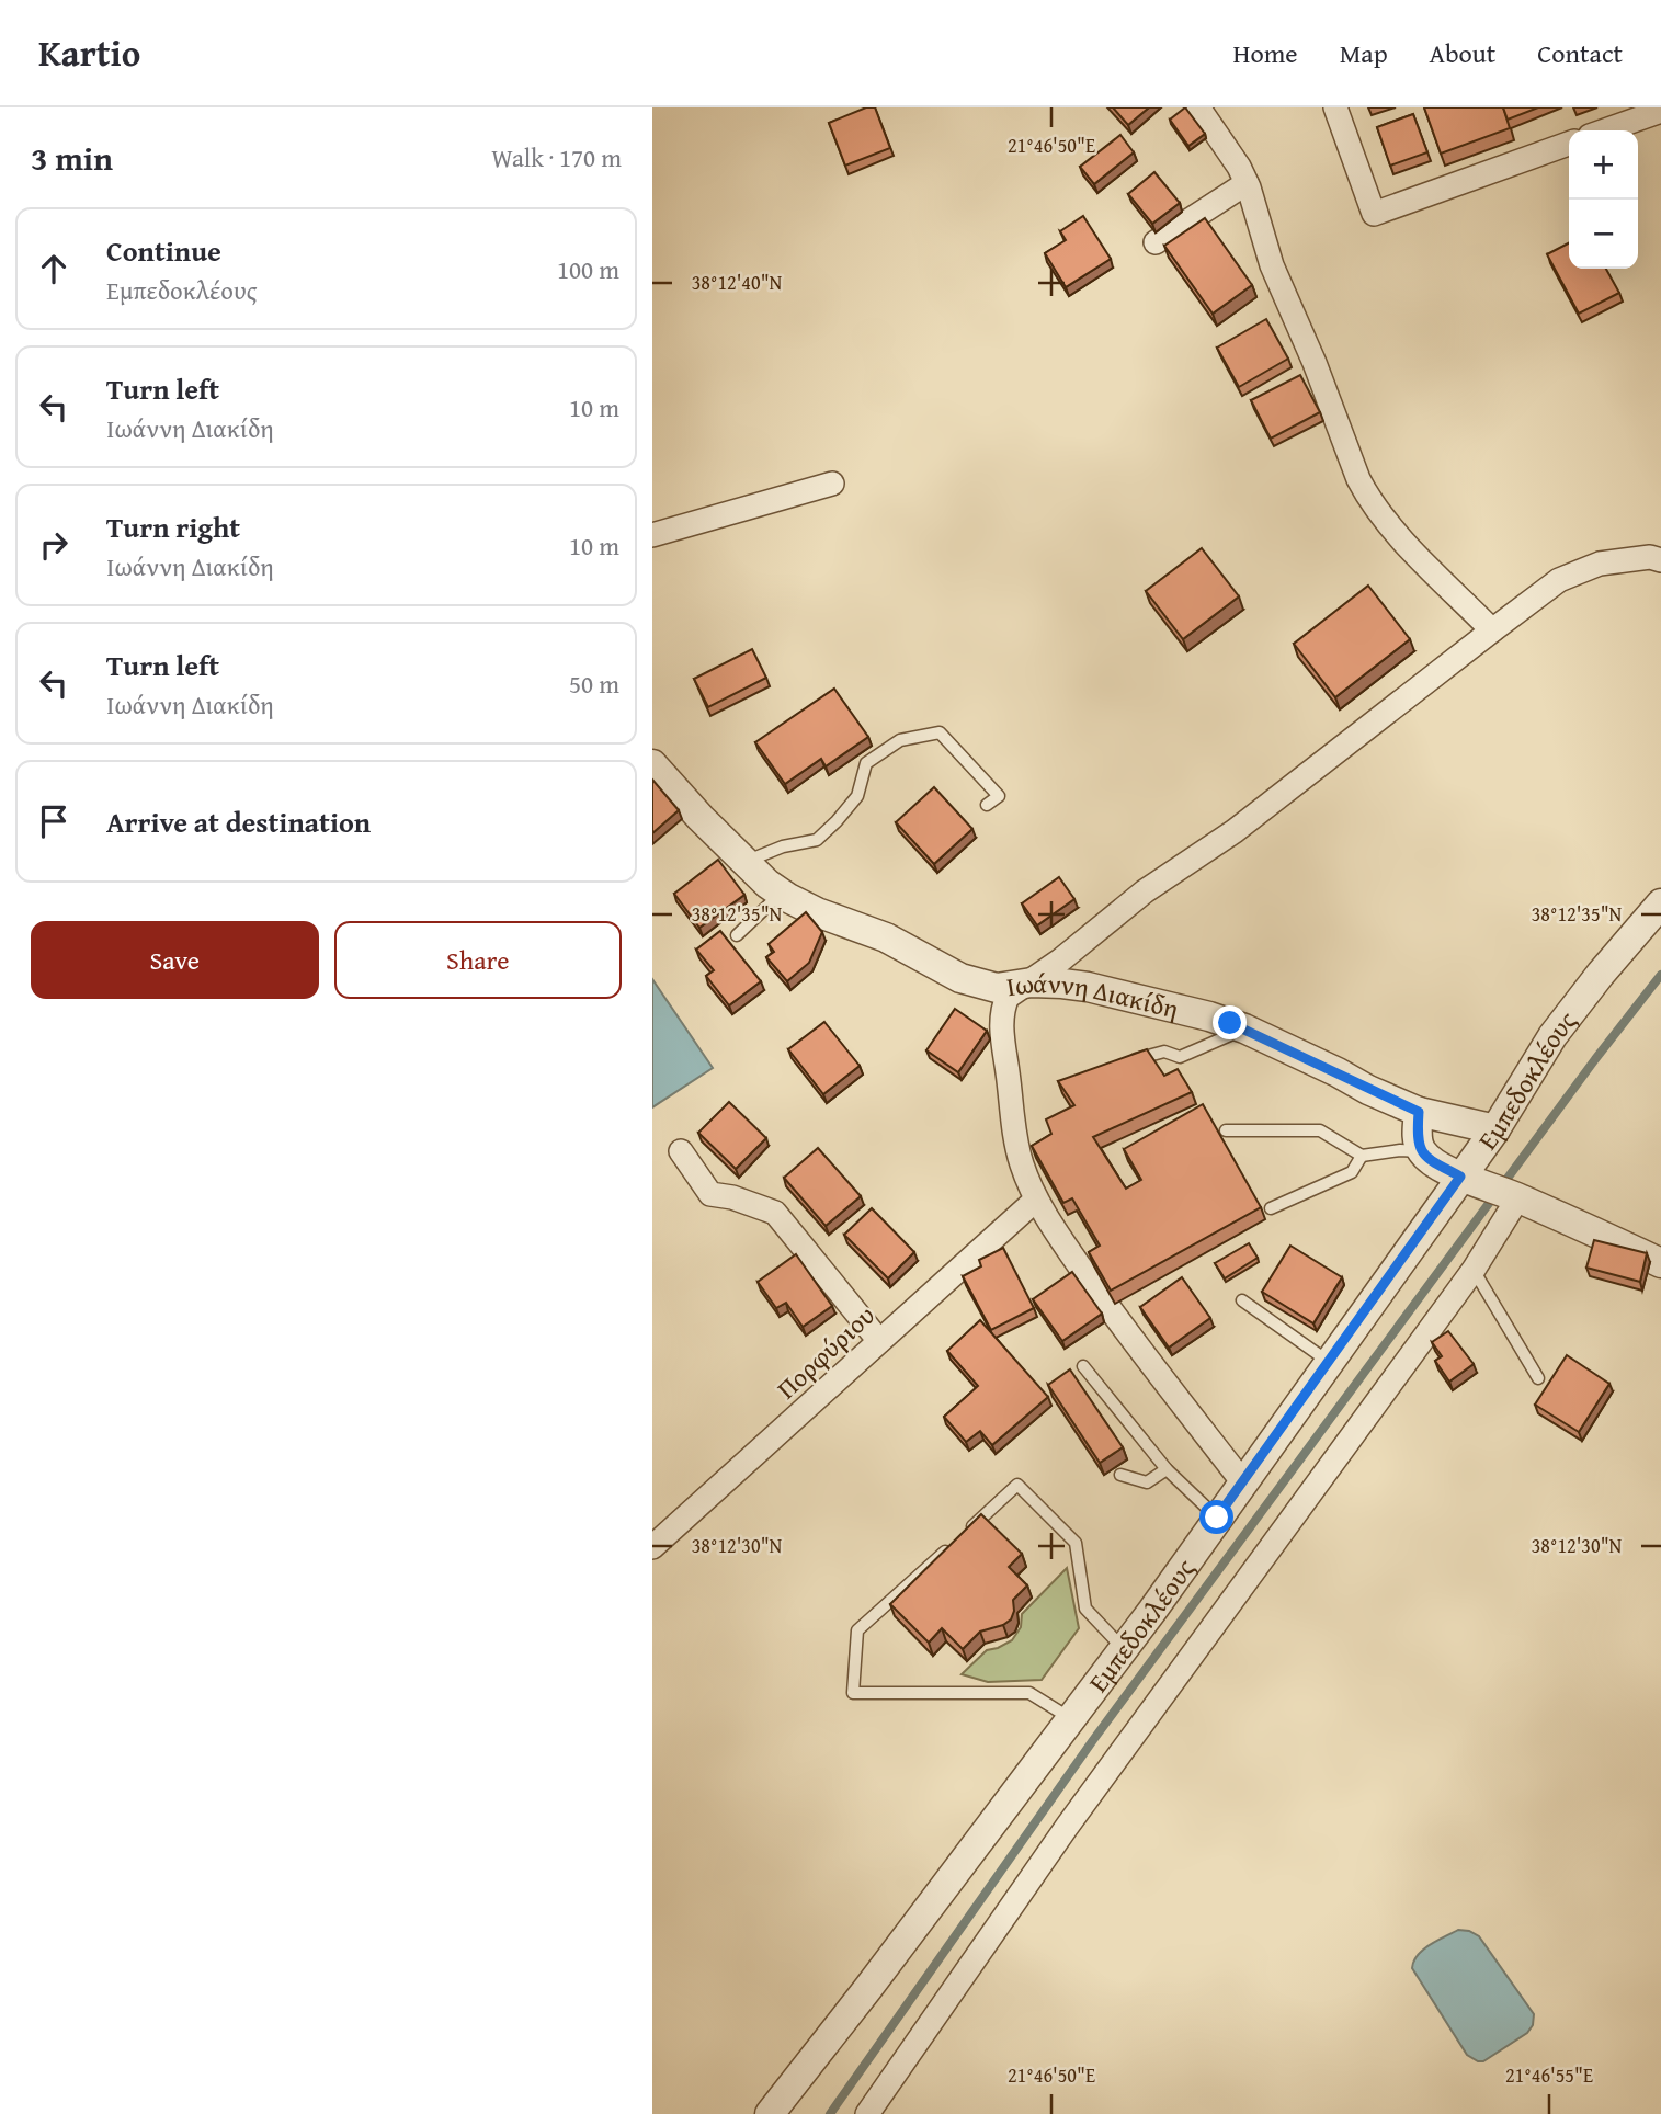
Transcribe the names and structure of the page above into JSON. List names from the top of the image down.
{
  "streets": {
    "street": ["Ιωάννη Διακίδη", "Εμπεδοκλέους", "Πορφύριου"]
  },
  "crossings": [
    ["Ιωάννη Διακίδη", "Εμπεδοκλέους"]
  ],
  "page": {
    "header": "Kartio",
    "nav": [
      "Home",
      "Map",
      "About",
      "Contact"
    ],
    "heading": ["3 min", "Walk · 170 m"],
    "map_buttons": ["+", "−"],
    "list": [
      ["Continue", "Εμπεδοκλέους", "100 m"],
      ["Turn left", "Ιωάννη Διακίδη", "10 m"],
      ["Turn right", "Ιωάννη Διακίδη", "10 m"],
      ["Turn left", "Ιωάννη Διακίδη", "50 m"],
      "Arrive at destination"
    ],
    "buttons": ["Save", "Share"]
  },
  "coordinates": [
    "21°46'50\"E",
    "38°12'40\"N",
    "38°12'35\"N",
    "38°12'30\"N",
    "21°46'55\"E"
  ]
}
